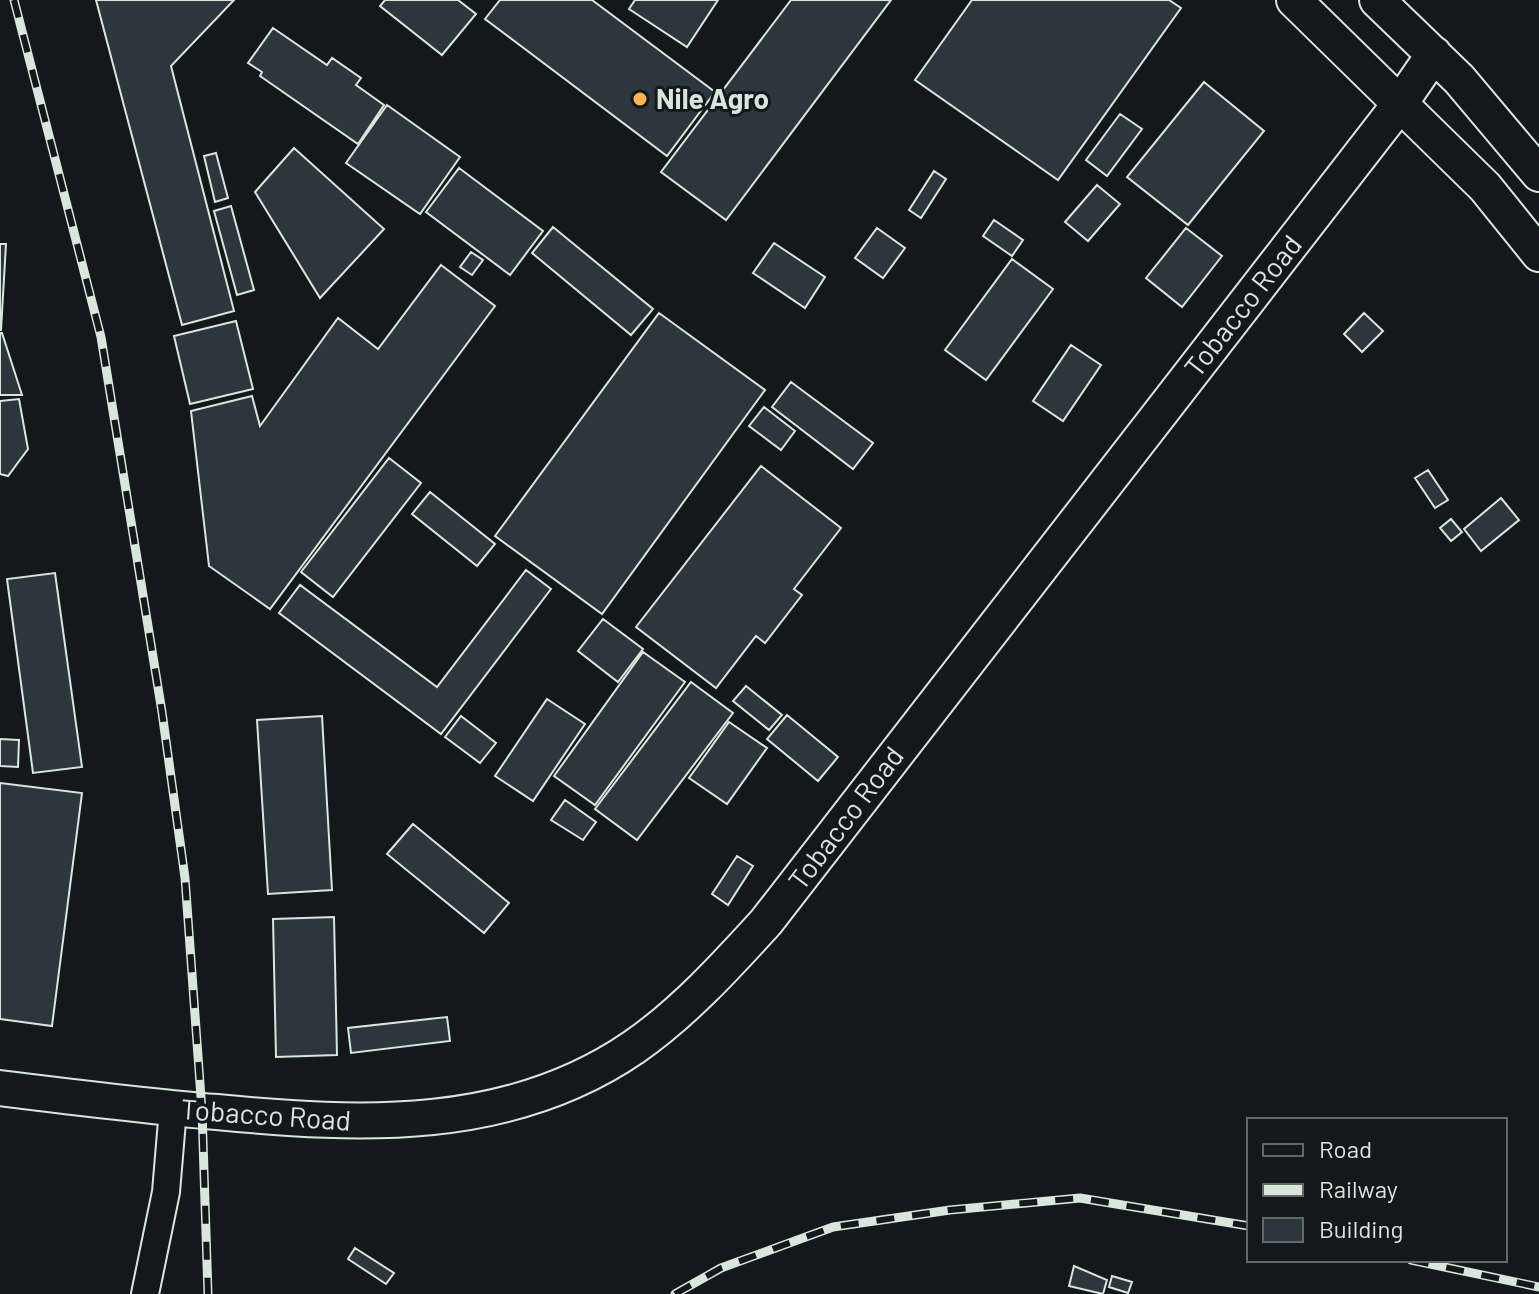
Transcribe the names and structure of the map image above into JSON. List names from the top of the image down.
{
  "streets": {
    "street": ["Tobacco Road"]
  },
  "places": ["Nile Agro"],
  "legend": ["Road", "Railway", "Building"]
}
